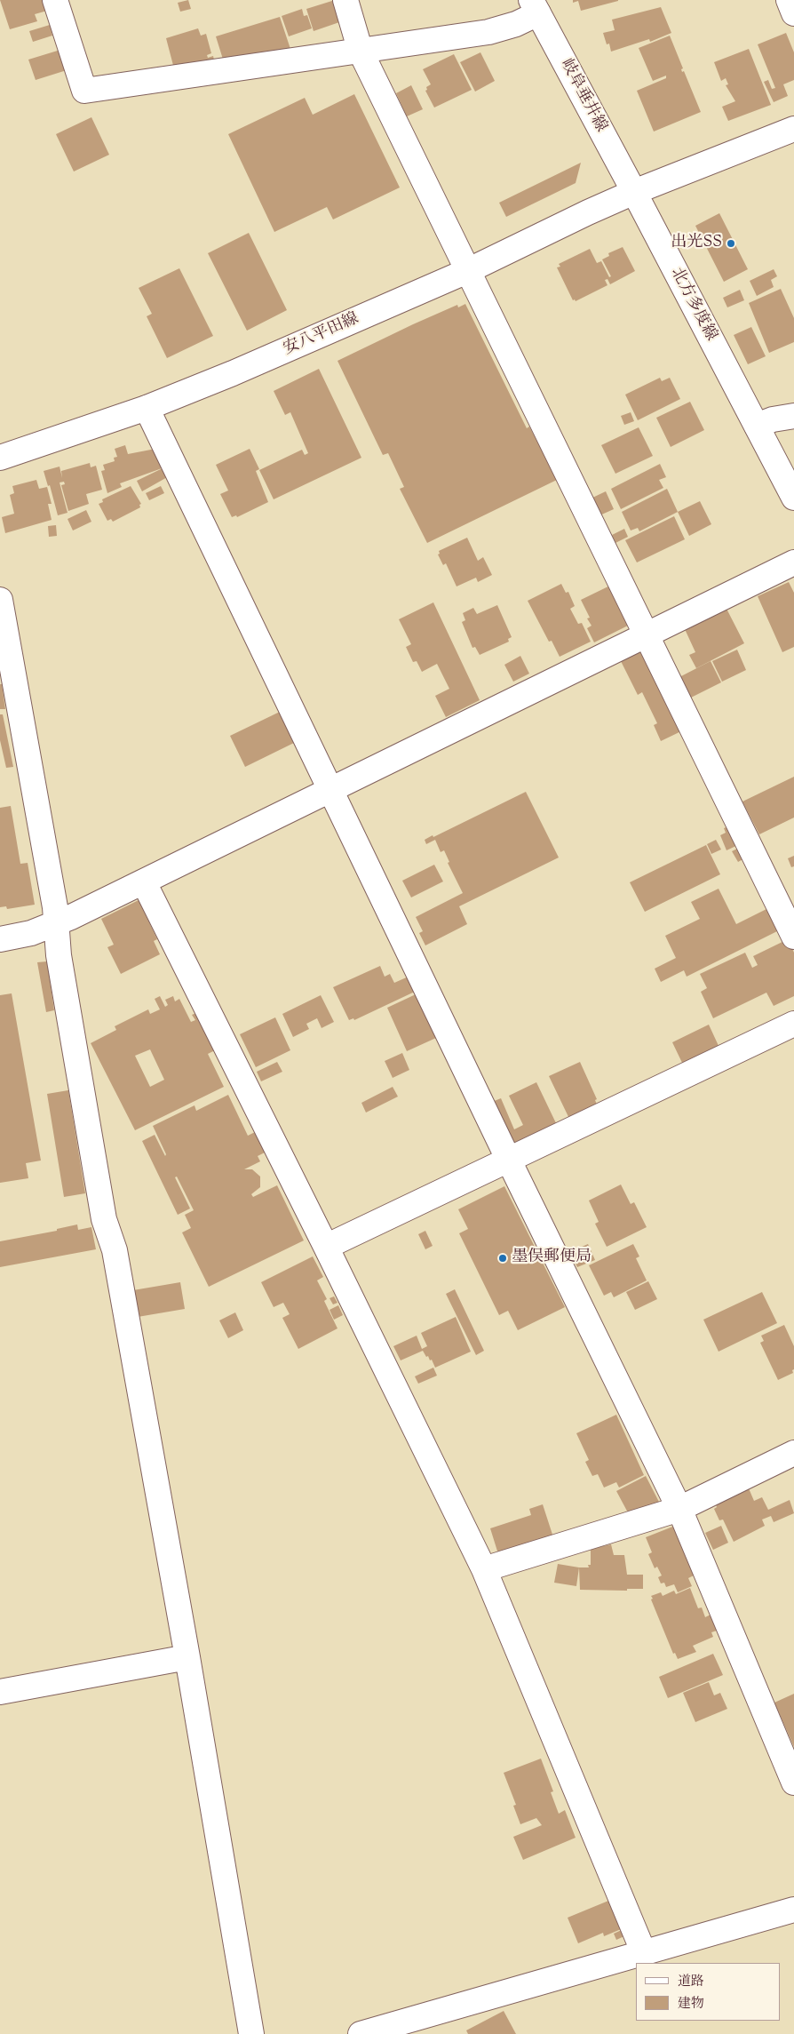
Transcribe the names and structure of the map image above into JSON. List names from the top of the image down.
{
  "streets": {
    "street": ["岐阜垂井線", "北方多度線", "安八平田線"]
  },
  "crossings": [
    ["岐阜垂井線", "北方多度線"],
    ["岐阜垂井線", "安八平田線"],
    ["北方多度線", "安八平田線"]
  ],
  "places": ["出光SS", "墨俣郵便局"],
  "legend": ["道路", "建物"]
}
